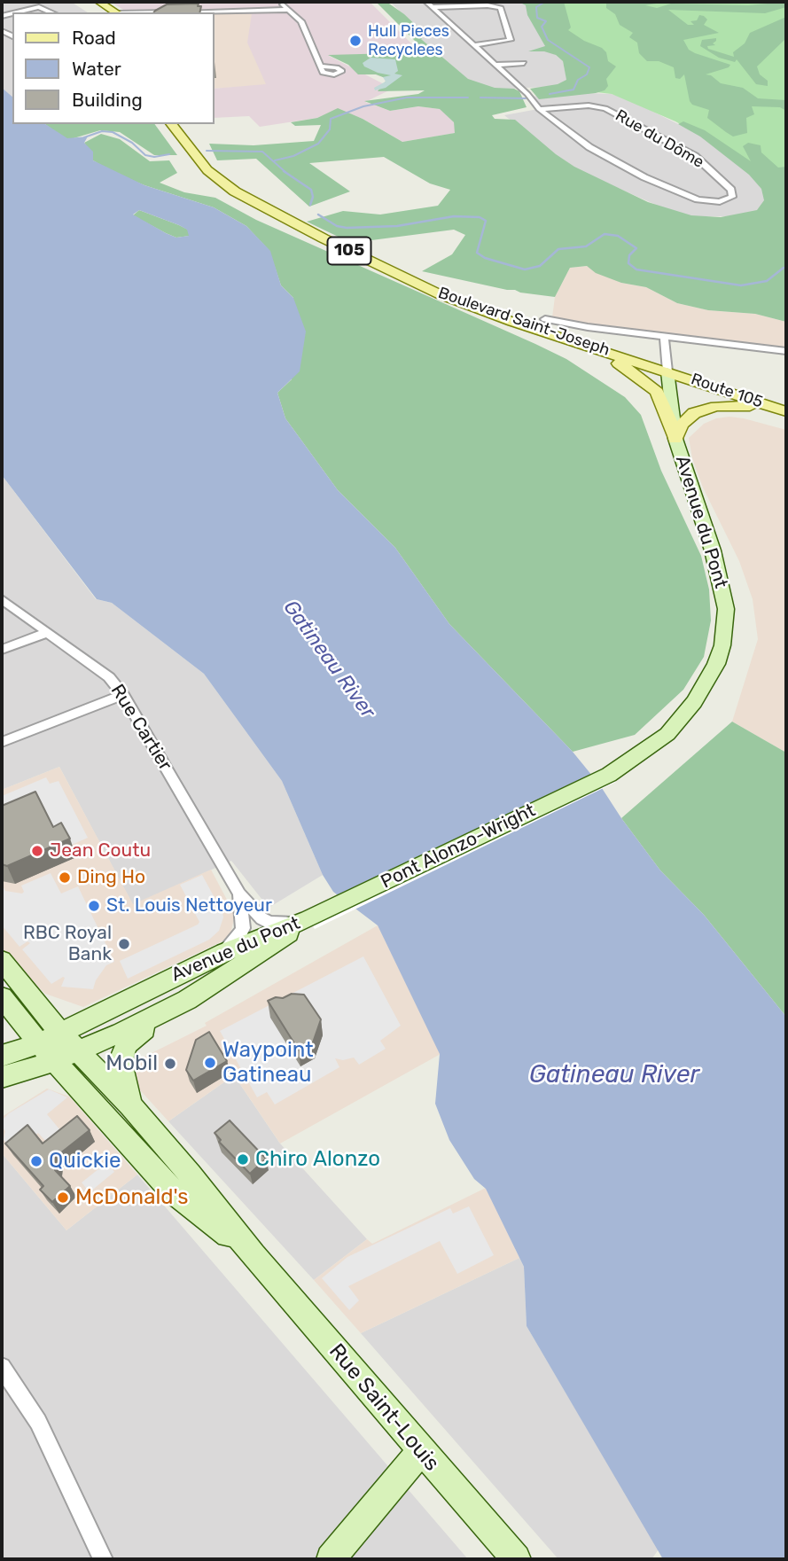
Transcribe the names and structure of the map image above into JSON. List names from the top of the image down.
{
  "streets": {
    "main road": [
      "105",
      "Boulevard Saint-Joseph",
      "Route 105",
      "Avenue du Pont",
      "Pont Alonzo-Wright",
      "Rue Saint-Louis"
    ],
    "street": ["Rue du Dôme", "Rue Cartier"]
  },
  "crossings": [
    ["Boulevard Saint-Joseph", "Route 105"],
    ["Boulevard Saint-Joseph", "Avenue du Pont"],
    ["Route 105", "Avenue du Pont"],
    ["Avenue du Pont", "Rue Cartier"],
    ["Avenue du Pont", "Pont Alonzo-Wright"],
    ["Avenue du Pont", "Rue Saint-Louis"],
    ["Rue Cartier", "Pont Alonzo-Wright"]
  ],
  "water": ["Gatineau River"],
  "places": [
    "Hull Pieces Recyclees",
    "Jean Coutu",
    "Ding Ho",
    "St. Louis Nettoyeur",
    "RBC Royal Bank",
    "Waypoint Gatineau",
    "Mobil",
    "Chiro Alonzo",
    "Quickie",
    "McDonald's"
  ],
  "legend": ["Road", "Water", "Building"]
}
